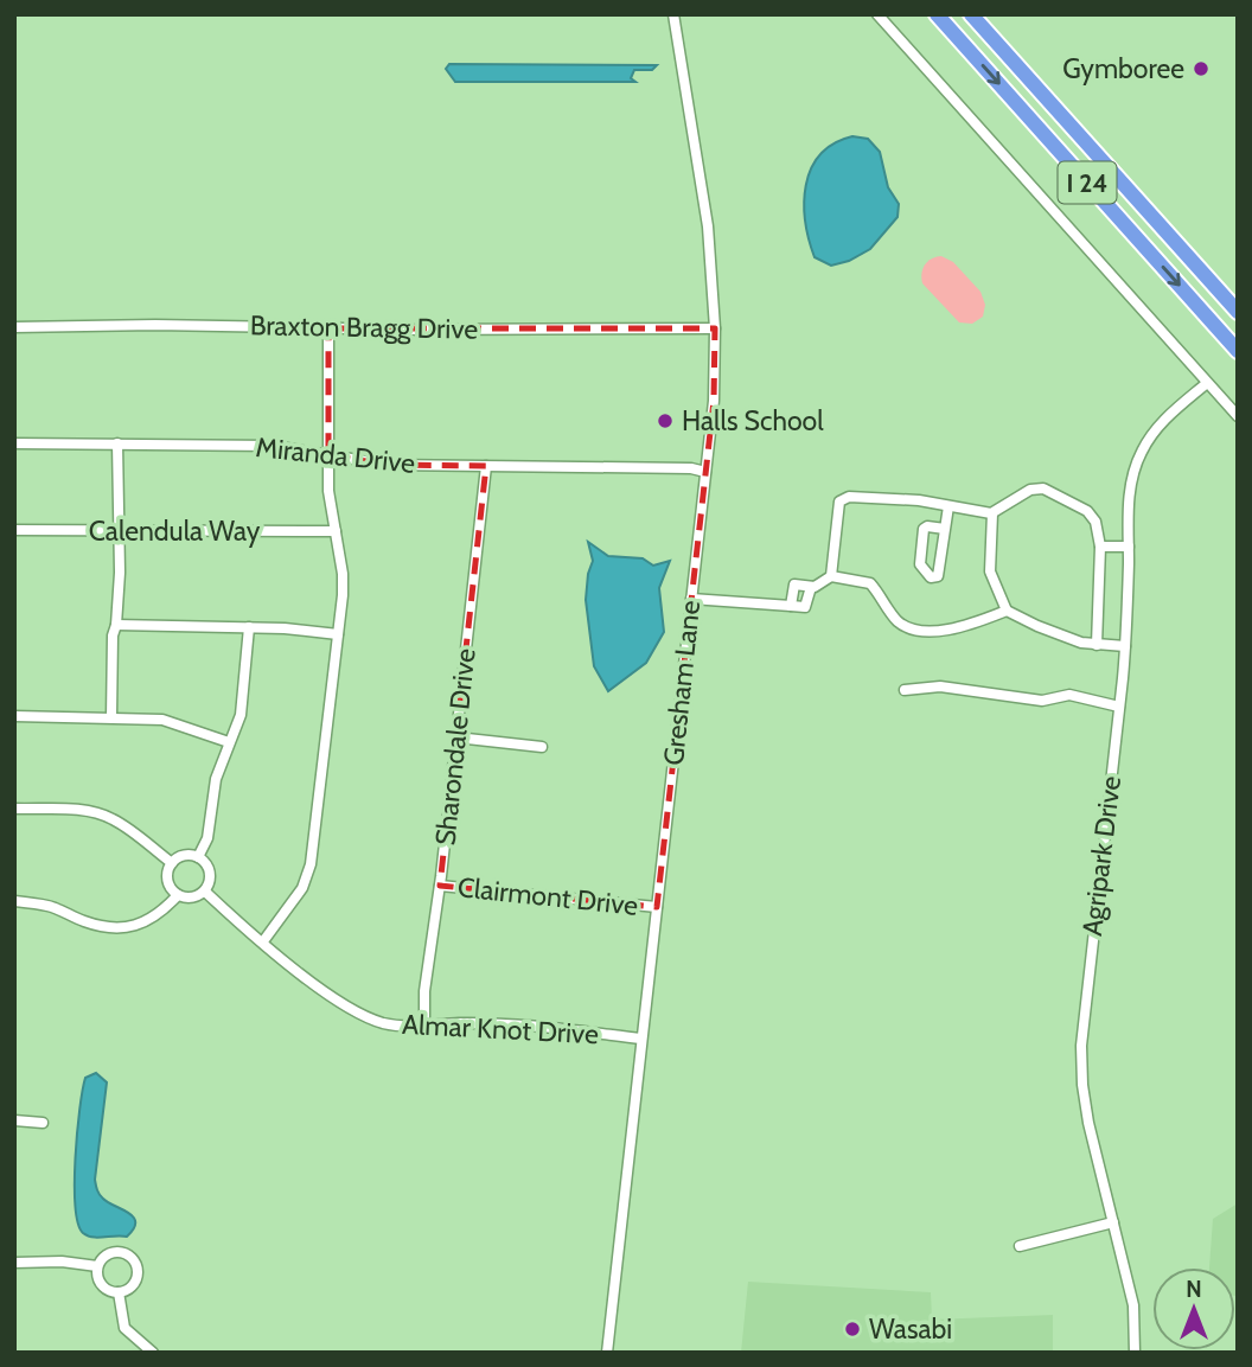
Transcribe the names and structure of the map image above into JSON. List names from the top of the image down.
{
  "streets": {
    "highway": ["I 24"],
    "street": [
      "Braxton Bragg Drive",
      "Miranda Drive",
      "Calendula Way",
      "Gresham Lane",
      "Sharondale Drive",
      "Agripark Drive",
      "Clairmont Drive",
      "Almar Knot Drive"
    ]
  },
  "crossings": [
    ["Braxton Bragg Drive", "Gresham Lane"],
    ["Miranda Drive", "Gresham Lane"],
    ["Miranda Drive", "Sharondale Drive"],
    ["Gresham Lane", "Clairmont Drive"],
    ["Gresham Lane", "Almar Knot Drive"],
    ["Sharondale Drive", "Clairmont Drive"],
    ["Sharondale Drive", "Almar Knot Drive"]
  ],
  "places": ["Gymboree", "Halls School", "Wasabi"],
  "north": "top"
}
